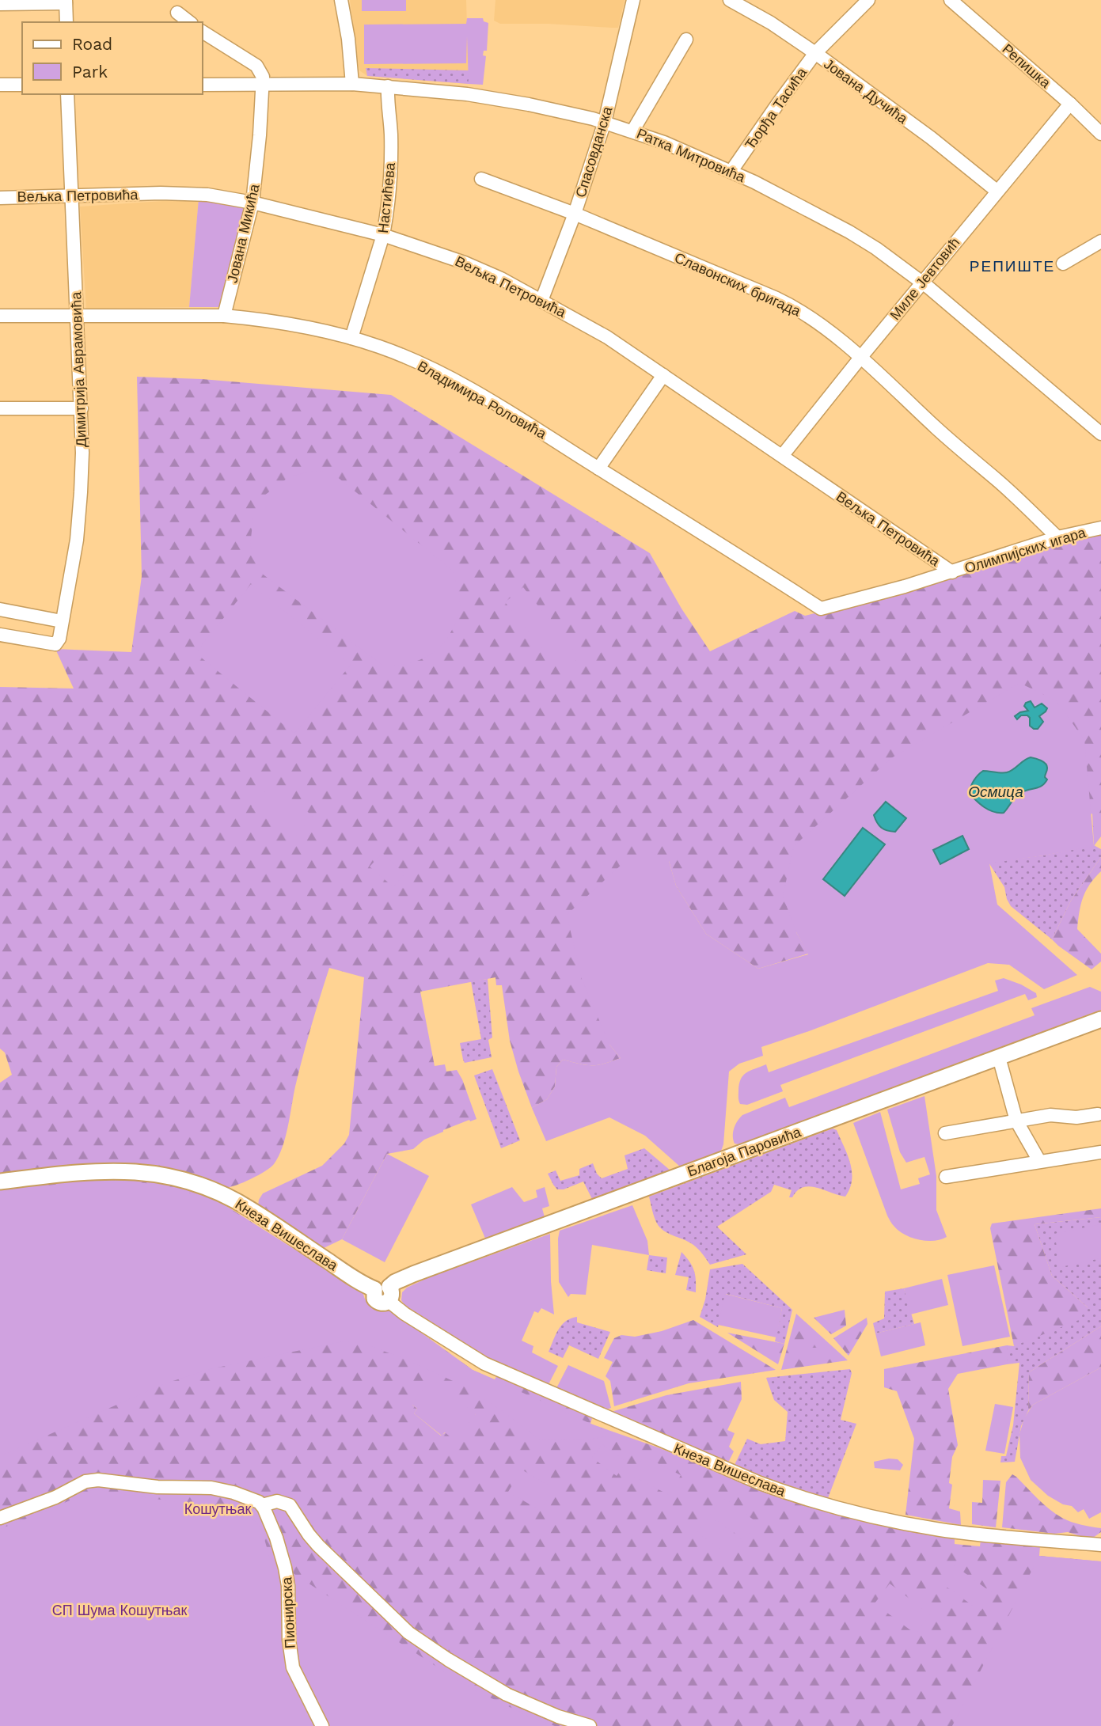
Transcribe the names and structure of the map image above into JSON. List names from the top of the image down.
{
  "streets": {
    "main road": ["Благоја Паровића", "Кнеза Вишеслава"],
    "street": [
      "Репишка",
      "Јована Дучића",
      "Ђорђа Тасића",
      "Спасовданска",
      "Ратка Митровића",
      "Вељка Петровића",
      "Настићева",
      "Јована Микића",
      "Миле Јевтовић",
      "Славонских бригада",
      "Димитрија Аврамовића",
      "Владимира Роловића",
      "Олимпијских игара",
      "Пионирска"
    ]
  },
  "crossings": [
    ["Репишка", "Миле Јевтовић"],
    ["Јована Дучића", "Ђорђа Тасића"],
    ["Јована Дучића", "Миле Јевтовић"],
    ["Ђорђа Тасића", "Ратка Митровића"],
    ["Спасовданска", "Ратка Митровића"],
    ["Спасовданска", "Вељка Петровића"],
    ["Спасовданска", "Славонских бригада"],
    ["Ратка Митровића", "Настићева"],
    ["Ратка Митровића", "Јована Микића"],
    ["Ратка Митровића", "Миле Јевтовић"],
    ["Вељка Петровића", "Настићева"],
    ["Вељка Петровића", "Јована Микића"],
    ["Вељка Петровића", "Миле Јевтовић"],
    ["Вељка Петровића", "Димитрија Аврамовића"],
    ["Вељка Петровића", "Олимпијских игара"],
    ["Настићева", "Владимира Роловића"],
    ["Јована Микића", "Владимира Роловића"],
    ["Миле Јевтовић", "Славонских бригада"],
    ["Славонских бригада", "Олимпијских игара"],
    ["Димитрија Аврамовића", "Владимира Роловића"],
    ["Владимира Роловића", "Олимпијских игара"],
    ["Благоја Паровића", "Кнеза Вишеслава"]
  ],
  "districts": ["РЕПИШТЕ"],
  "water": ["Осмица"],
  "parks": ["Кошутњак", "СП Шума Кошутњак"],
  "legend": ["Road", "Park"]
}
